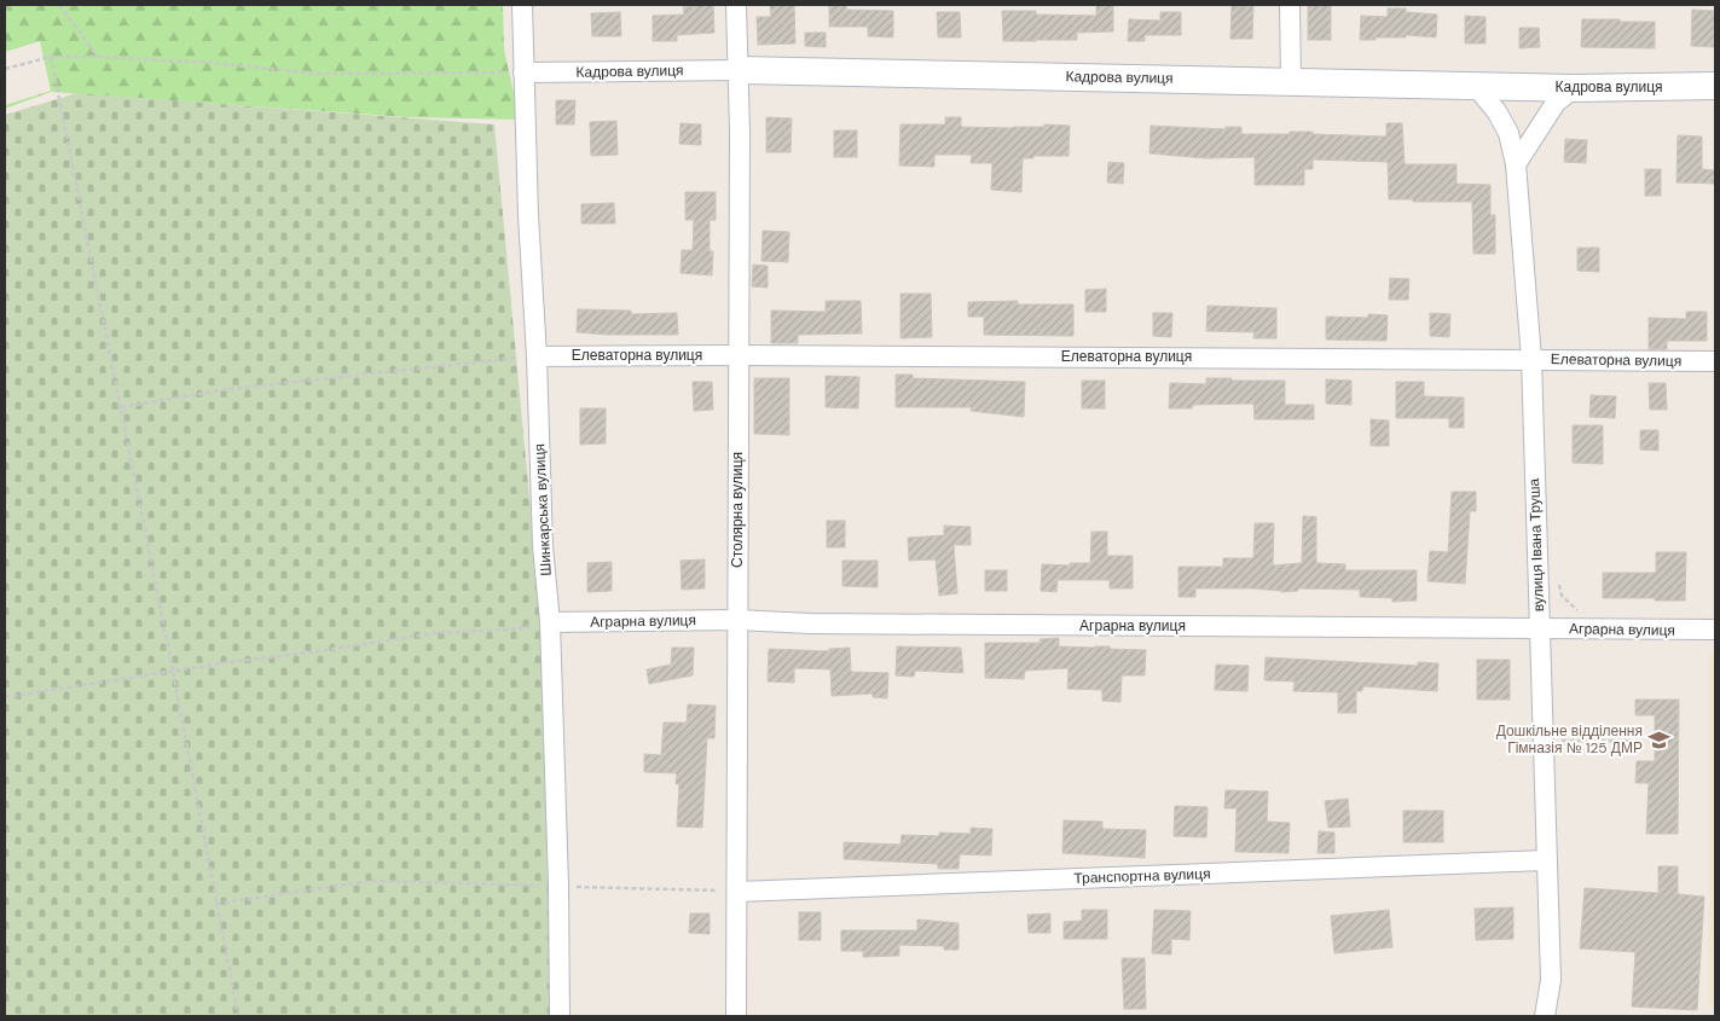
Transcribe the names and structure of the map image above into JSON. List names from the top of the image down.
{
  "streets": {
    "street": [
      "Кадрова вулиця",
      "Елеваторна вулиця",
      "Шинкарська вулиця",
      "Столярна вулиця",
      "вулиця Івана Труша",
      "Аграрна вулиця",
      "Транспортна вулиця"
    ]
  },
  "crossings": [
    ["Кадрова вулиця", "Шинкарська вулиця"],
    ["Кадрова вулиця", "Столярна вулиця"],
    ["Кадрова вулиця", "вулиця Івана Труша"],
    ["Елеваторна вулиця", "Шинкарська вулиця"],
    ["Елеваторна вулиця", "Столярна вулиця"],
    ["Елеваторна вулиця", "вулиця Івана Труша"],
    ["Шинкарська вулиця", "Аграрна вулиця"],
    ["Столярна вулиця", "Аграрна вулиця"],
    ["Столярна вулиця", "Транспортна вулиця"],
    ["вулиця Івана Труша", "Аграрна вулиця"],
    ["вулиця Івана Труша", "Транспортна вулиця"]
  ],
  "places": {
    "school or university": ["Дошкільне відділення Гімназія № 125 ДМР"]
  }
}
